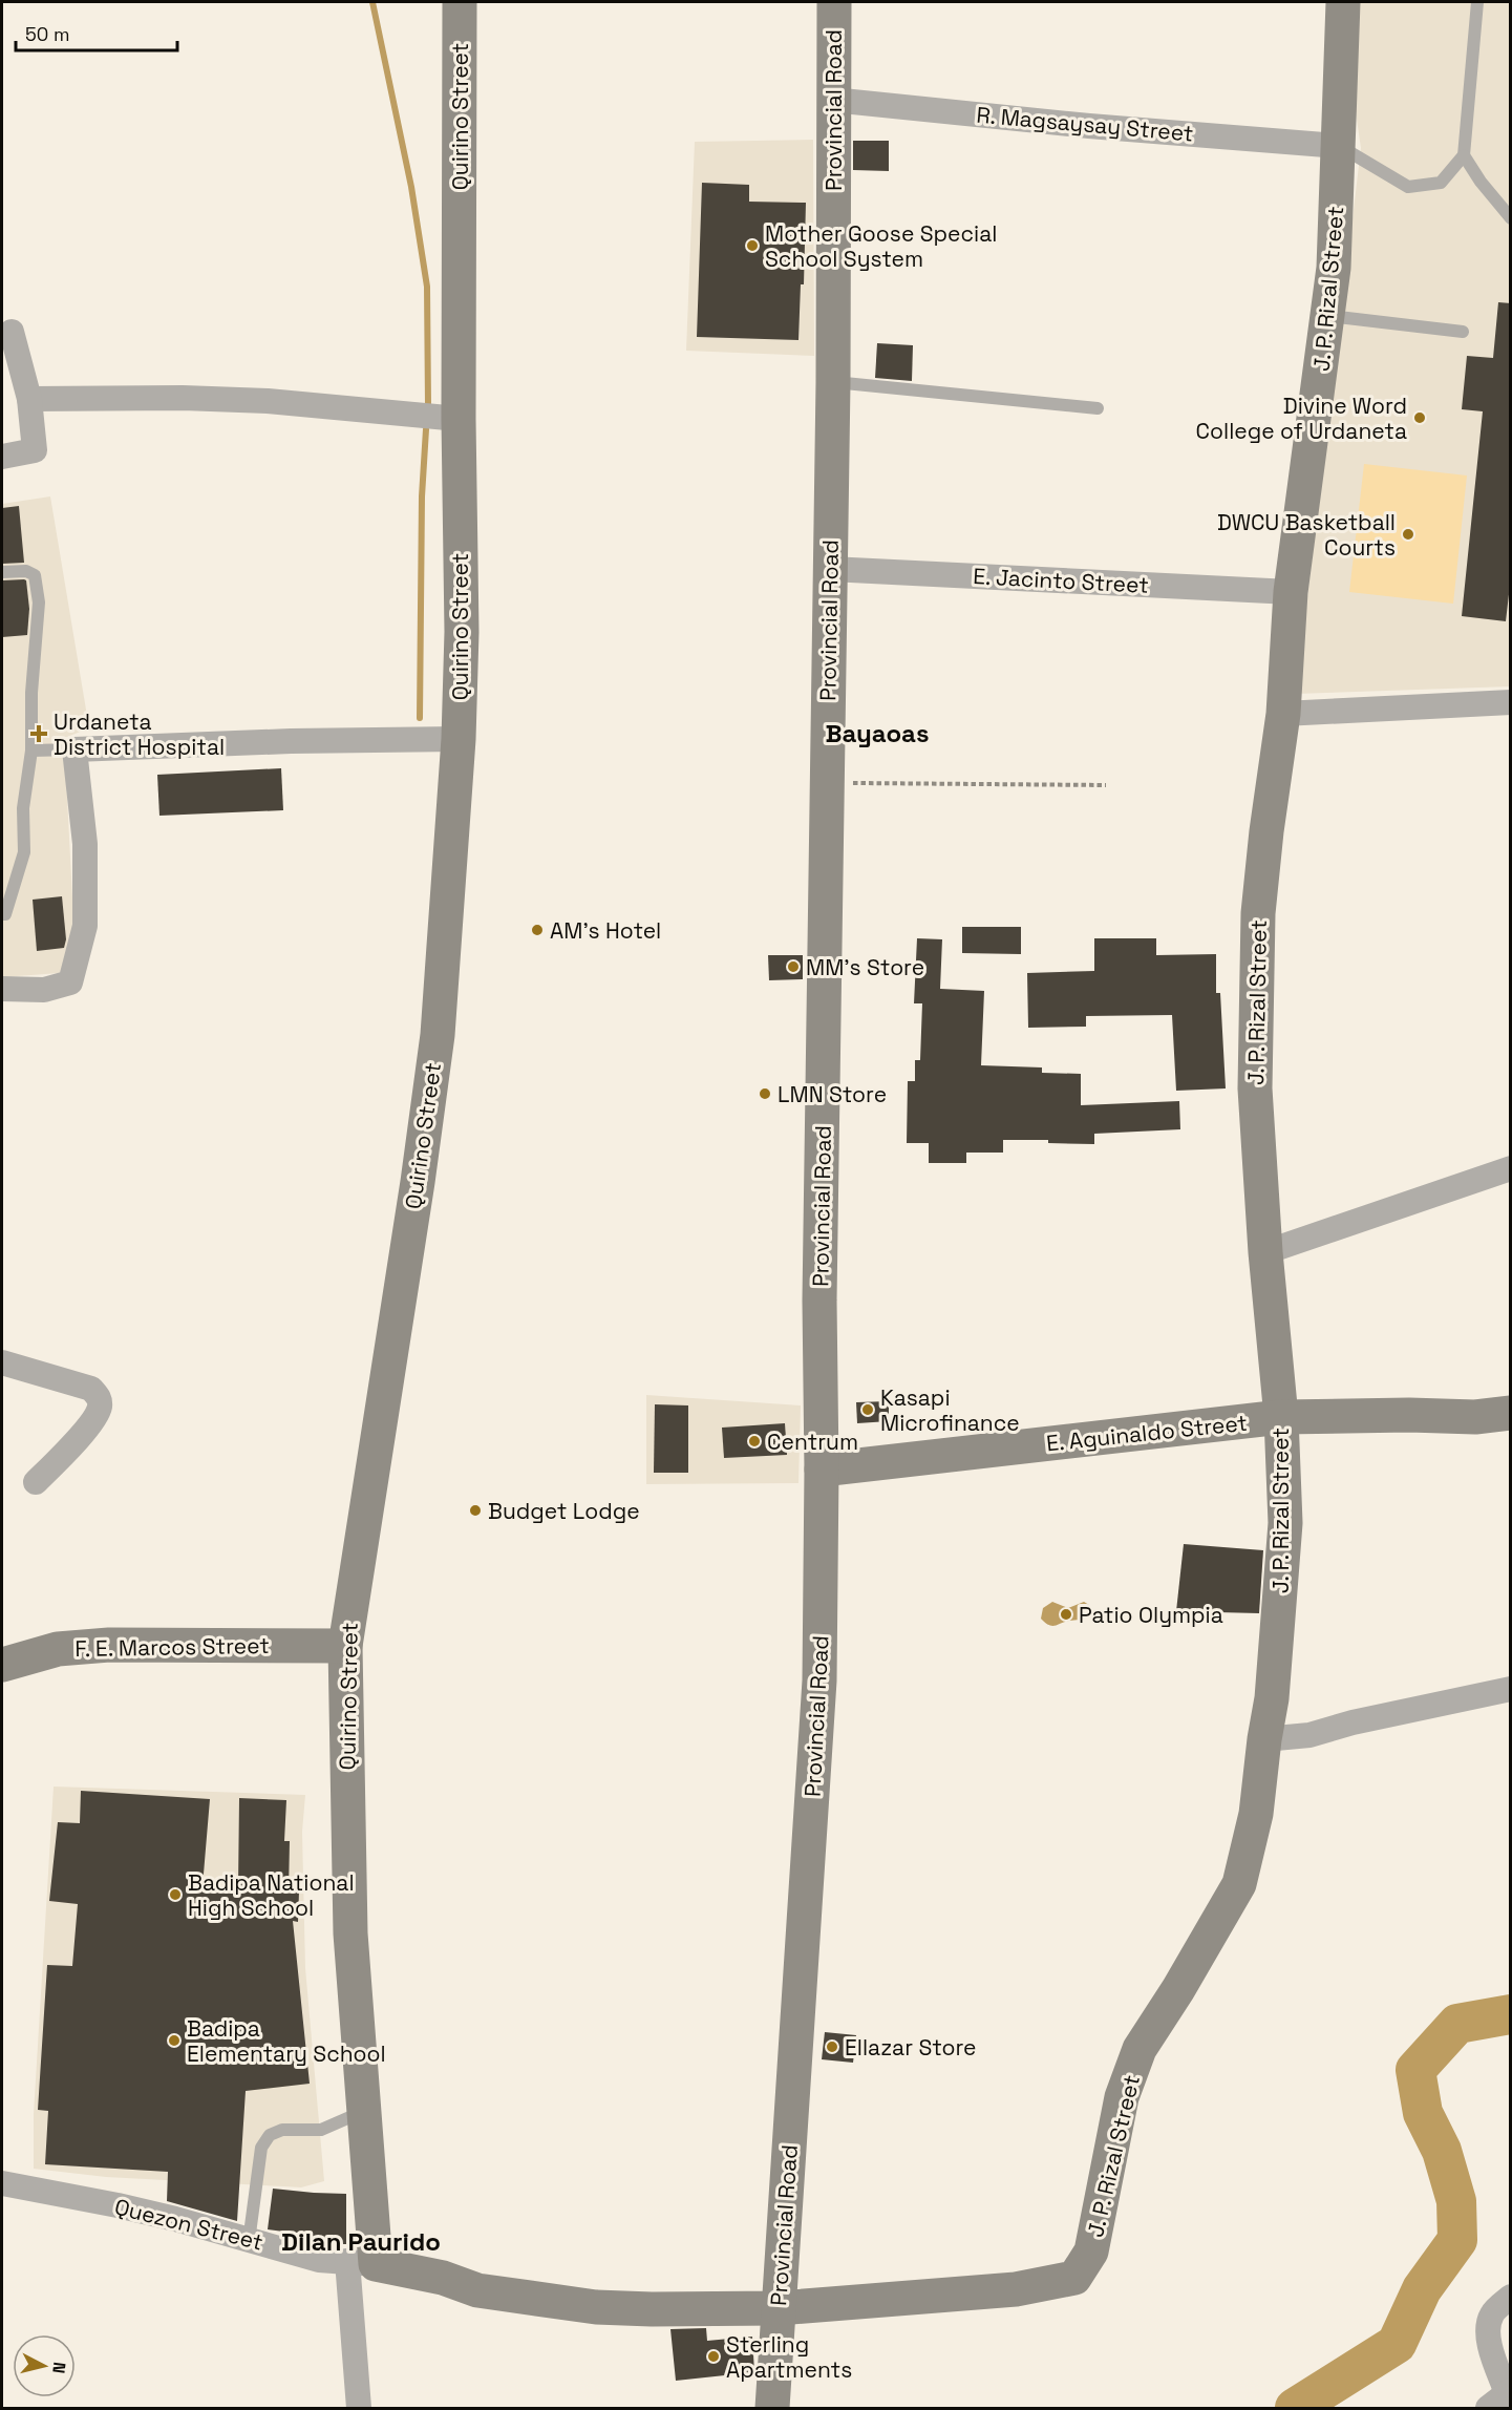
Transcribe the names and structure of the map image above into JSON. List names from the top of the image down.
{
  "streets": {
    "street": [
      "Provincial Road",
      "Quirino Street",
      "R. Magsaysay Street",
      "J. P. Rizal Street",
      "E. Jacinto Street",
      "E. Aguinaldo Street",
      "F. E. Marcos Street",
      "Quezon Street"
    ]
  },
  "crossings": [
    ["Provincial Road", "R. Magsaysay Street"],
    ["Provincial Road", "J. P. Rizal Street"],
    ["Provincial Road", "E. Jacinto Street"],
    ["Provincial Road", "E. Aguinaldo Street"],
    ["Quirino Street", "J. P. Rizal Street"],
    ["Quirino Street", "F. E. Marcos Street"],
    ["Quirino Street", "Quezon Street"],
    ["R. Magsaysay Street", "J. P. Rizal Street"],
    ["J. P. Rizal Street", "E. Jacinto Street"],
    ["J. P. Rizal Street", "E. Aguinaldo Street"],
    ["J. P. Rizal Street", "Quezon Street"]
  ],
  "districts": ["Bayaoas", "Dilan Paurido"],
  "places": {
    "other": [
      "Mother Goose Special School System",
      "Divine Word College of Urdaneta",
      "DWCU Basketball Courts",
      "AM's Hotel",
      "MM's Store",
      "LMN Store",
      "Kasapi Microfinance",
      "Centrum",
      "Budget Lodge",
      "Patio Olympia",
      "Badipa National High School",
      "Badipa Elementary School",
      "Ellazar Store",
      "Sterling Apartments"
    ],
    "health": ["Urdaneta District Hospital"]
  },
  "scale_bar": "50 m",
  "north": "right"
}
